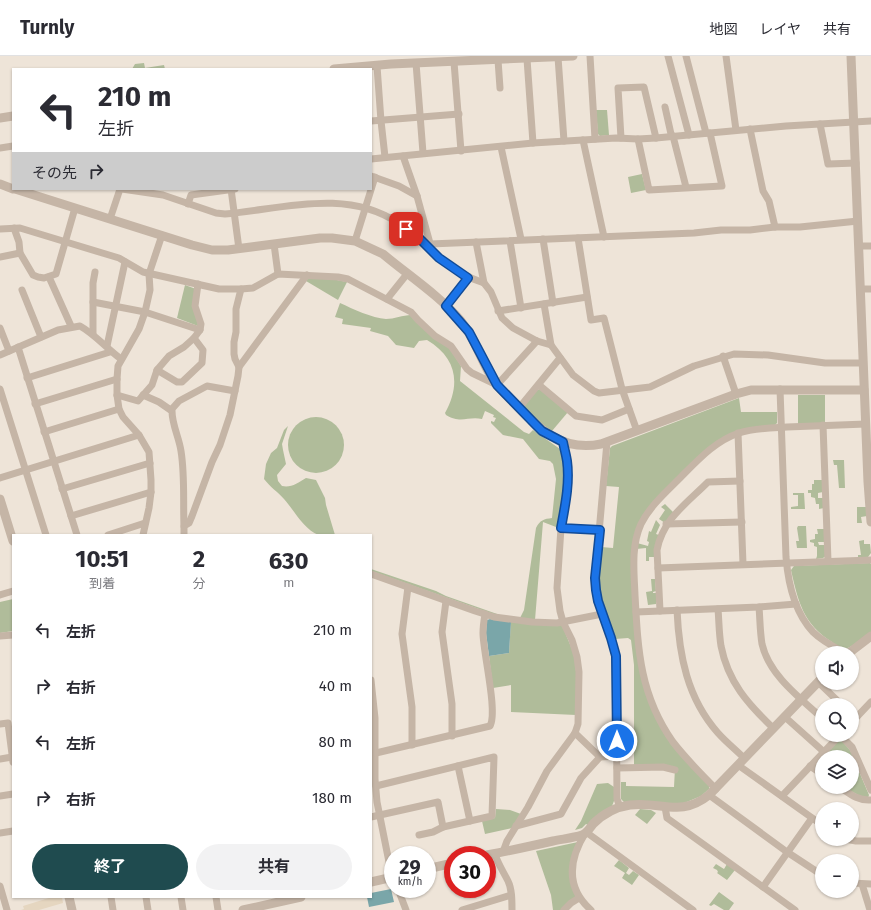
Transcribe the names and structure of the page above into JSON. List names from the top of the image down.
{
  "page": {
    "header": "Turnly",
    "nav": ["地図", "レイヤ", "共有"],
    "turn": ["210 m", "左折"],
    "then": "その先",
    "eta": [
      "10:51",
      "到着",
      "2",
      "分",
      "630",
      "m"
    ],
    "list": [
      {
        "name": "左折",
        "value": "210 m"
      },
      {
        "name": "右折",
        "value": "40 m"
      },
      {
        "name": "左折",
        "value": "80 m"
      },
      {
        "name": "右折",
        "value": "180 m"
      }
    ],
    "map_buttons": ["+", "−"],
    "buttons": ["終了", "共有"],
    "speed": "29 km/h",
    "limit": "30"
  }
}
